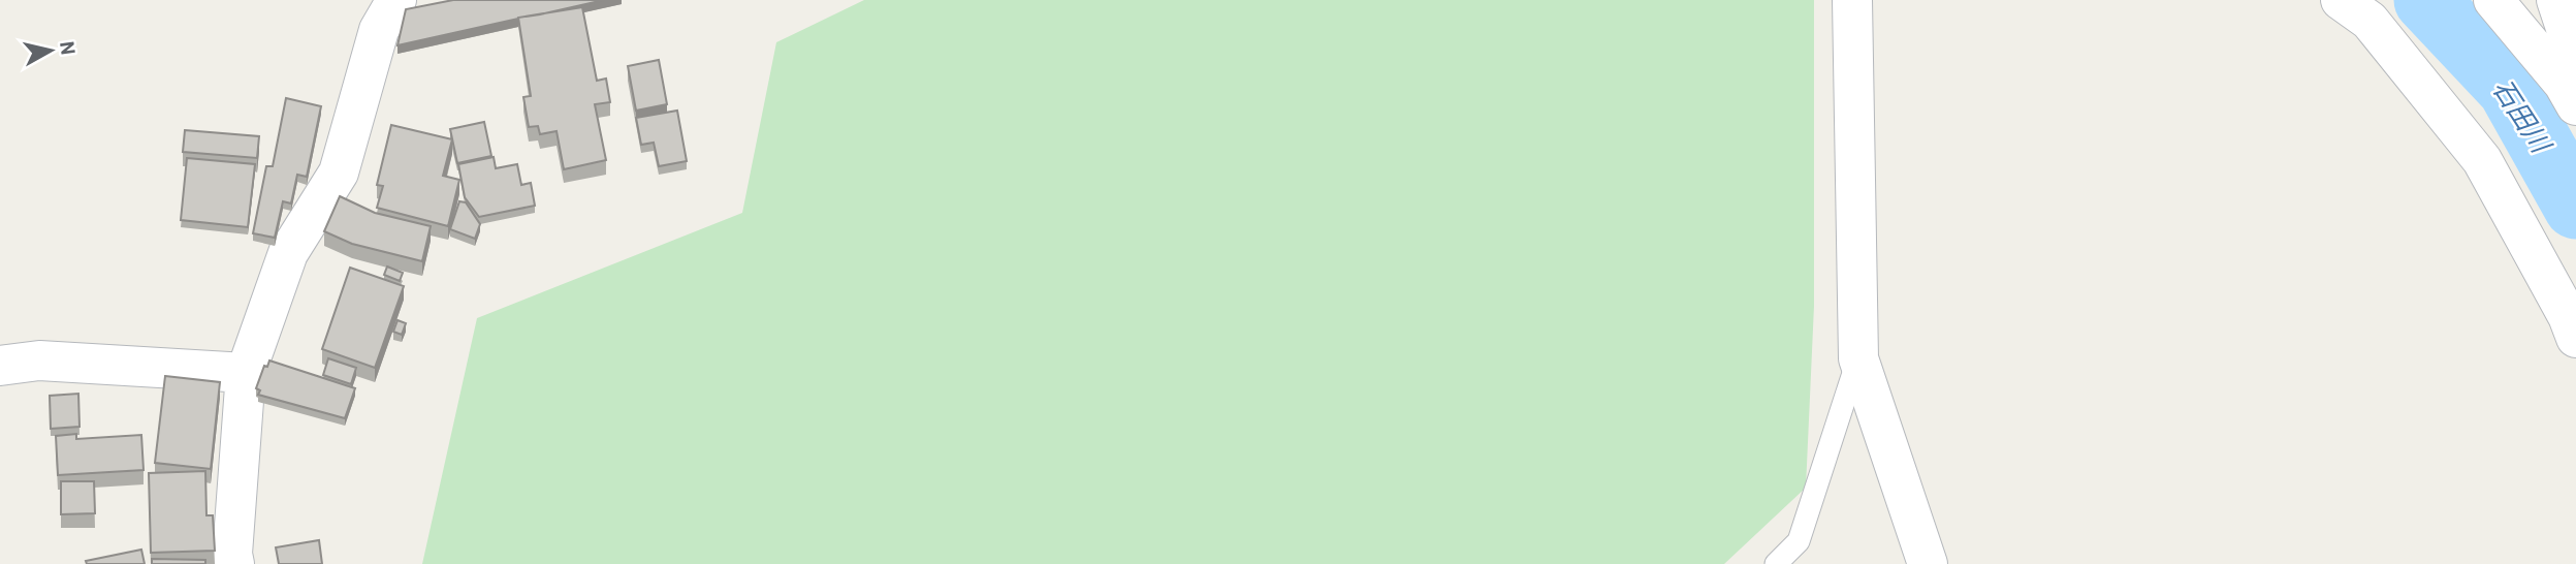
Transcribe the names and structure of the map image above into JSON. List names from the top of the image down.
{
  "water": ["石田川"],
  "north": "right"
}
